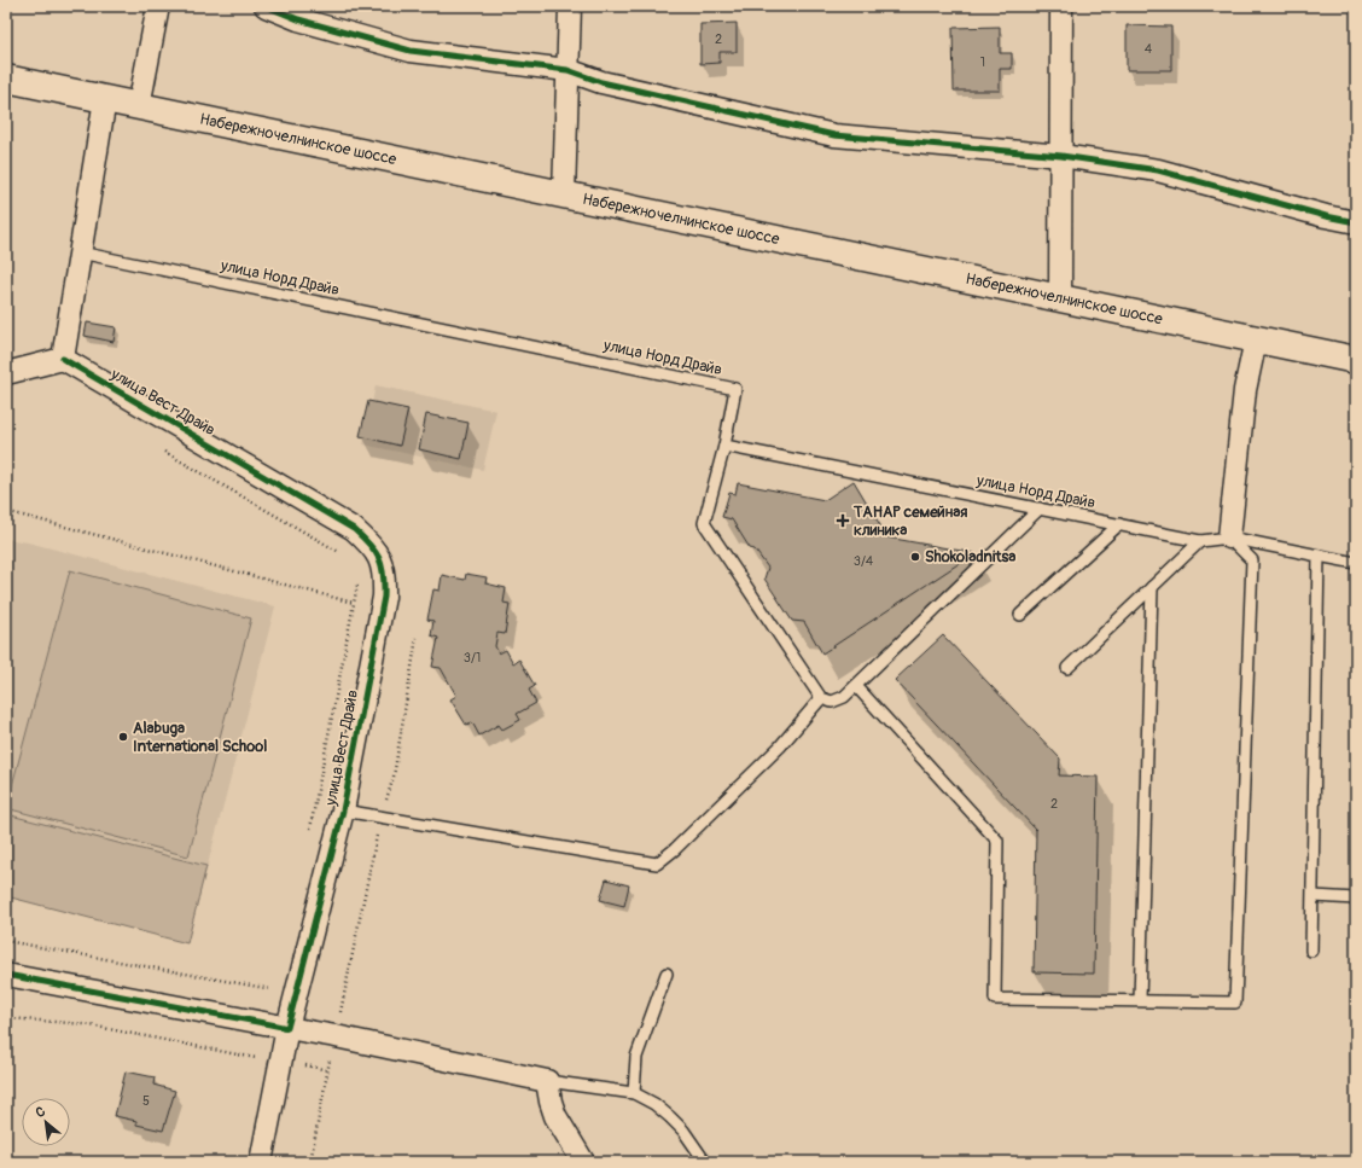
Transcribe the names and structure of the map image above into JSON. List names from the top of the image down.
{
  "streets": {
    "main road": ["Набережночелнинское шоссе"],
    "street": ["улица Вест Драйв"],
    "lane": ["улица Норд Драйв"]
  },
  "places": {
    "health": ["ТАНАР семейная клиника"],
    "other": ["Shokoladnitsa", "Alabuga International School"]
  },
  "house_numbers": [
    "2",
    "4",
    "1",
    "3/4",
    "3/1",
    "2",
    "5"
  ],
  "north": "top left"
}
